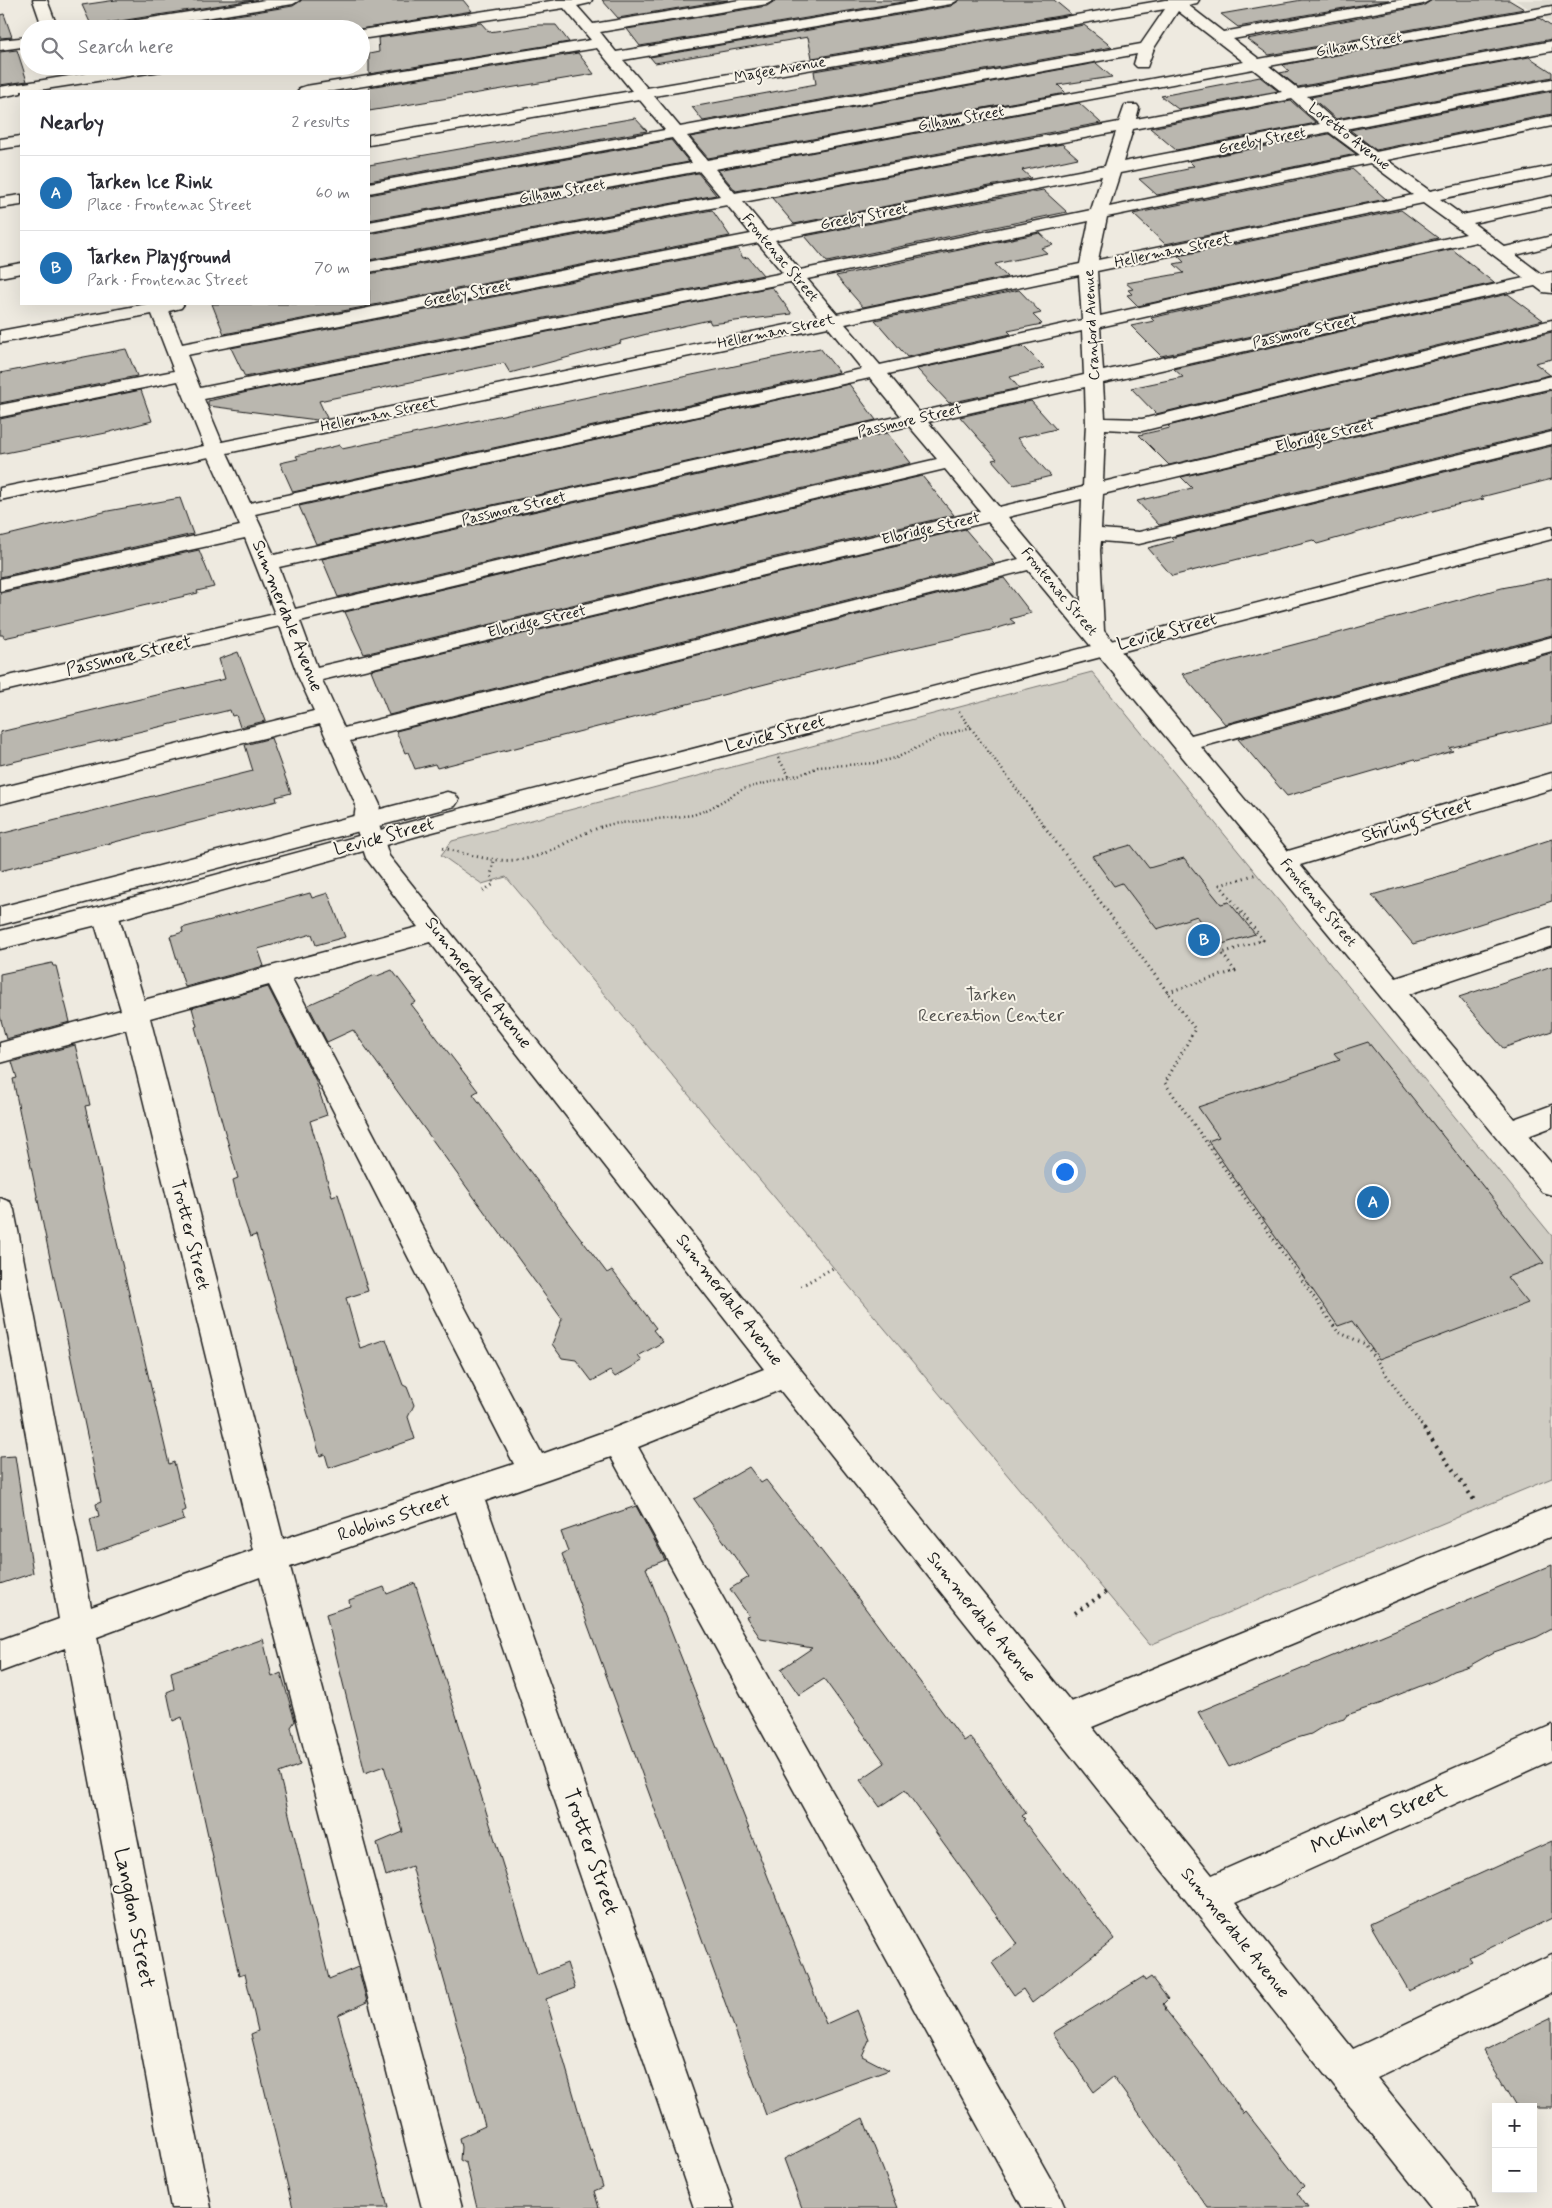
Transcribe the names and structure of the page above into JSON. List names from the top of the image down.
{
  "streets": {
    "street": [
      "Gilham Street",
      "Magee Avenue",
      "Loretto Avenue",
      "Greeby Street",
      "Hellerman Street",
      "Frontenac Street",
      "Cranford Avenue",
      "Passmore Street",
      "Elbridge Street",
      "Summerdale Avenue",
      "Levick Street",
      "Stirling Street",
      "Trotter Street",
      "Robbins Street",
      "McKinley Street",
      "Langdon Street"
    ]
  },
  "crossings": [
    ["Gilham Street", "Loretto Avenue"],
    ["Gilham Street", "Frontenac Street"],
    ["Gilham Street", "Cranford Avenue"],
    ["Magee Avenue", "Loretto Avenue"],
    ["Magee Avenue", "Frontenac Street"],
    ["Magee Avenue", "Cranford Avenue"],
    ["Loretto Avenue", "Greeby Street"],
    ["Loretto Avenue", "Hellerman Street"],
    ["Loretto Avenue", "Cranford Avenue"],
    ["Loretto Avenue", "Passmore Street"],
    ["Greeby Street", "Frontenac Street"],
    ["Greeby Street", "Cranford Avenue"],
    ["Greeby Street", "Summerdale Avenue"],
    ["Hellerman Street", "Frontenac Street"],
    ["Hellerman Street", "Cranford Avenue"],
    ["Hellerman Street", "Summerdale Avenue"],
    ["Frontenac Street", "Cranford Avenue"],
    ["Frontenac Street", "Passmore Street"],
    ["Frontenac Street", "Elbridge Street"],
    ["Frontenac Street", "Levick Street"],
    ["Frontenac Street", "Stirling Street"],
    ["Cranford Avenue", "Passmore Street"],
    ["Cranford Avenue", "Elbridge Street"],
    ["Cranford Avenue", "Levick Street"],
    ["Passmore Street", "Summerdale Avenue"],
    ["Elbridge Street", "Summerdale Avenue"],
    ["Summerdale Avenue", "Levick Street"],
    ["Summerdale Avenue", "Robbins Street"],
    ["Summerdale Avenue", "McKinley Street"],
    ["Levick Street", "Trotter Street"],
    ["Trotter Street", "Robbins Street"],
    ["Robbins Street", "Langdon Street"]
  ],
  "parks": ["Tarken Recreation Center"],
  "page": {
    "search": "Search here",
    "heading": ["Nearby", "2 results"],
    "list": [
      {
        "mark": "A",
        "name": "Tarken Ice Rink",
        "note": "Place · Frontenac Street",
        "value": "60 m"
      },
      {
        "mark": "B",
        "name": "Tarken Playground",
        "note": "Park · Frontenac Street",
        "value": "70 m"
      }
    ],
    "pins": ["B", "A"],
    "map_buttons": ["+", "−"]
  }
}
